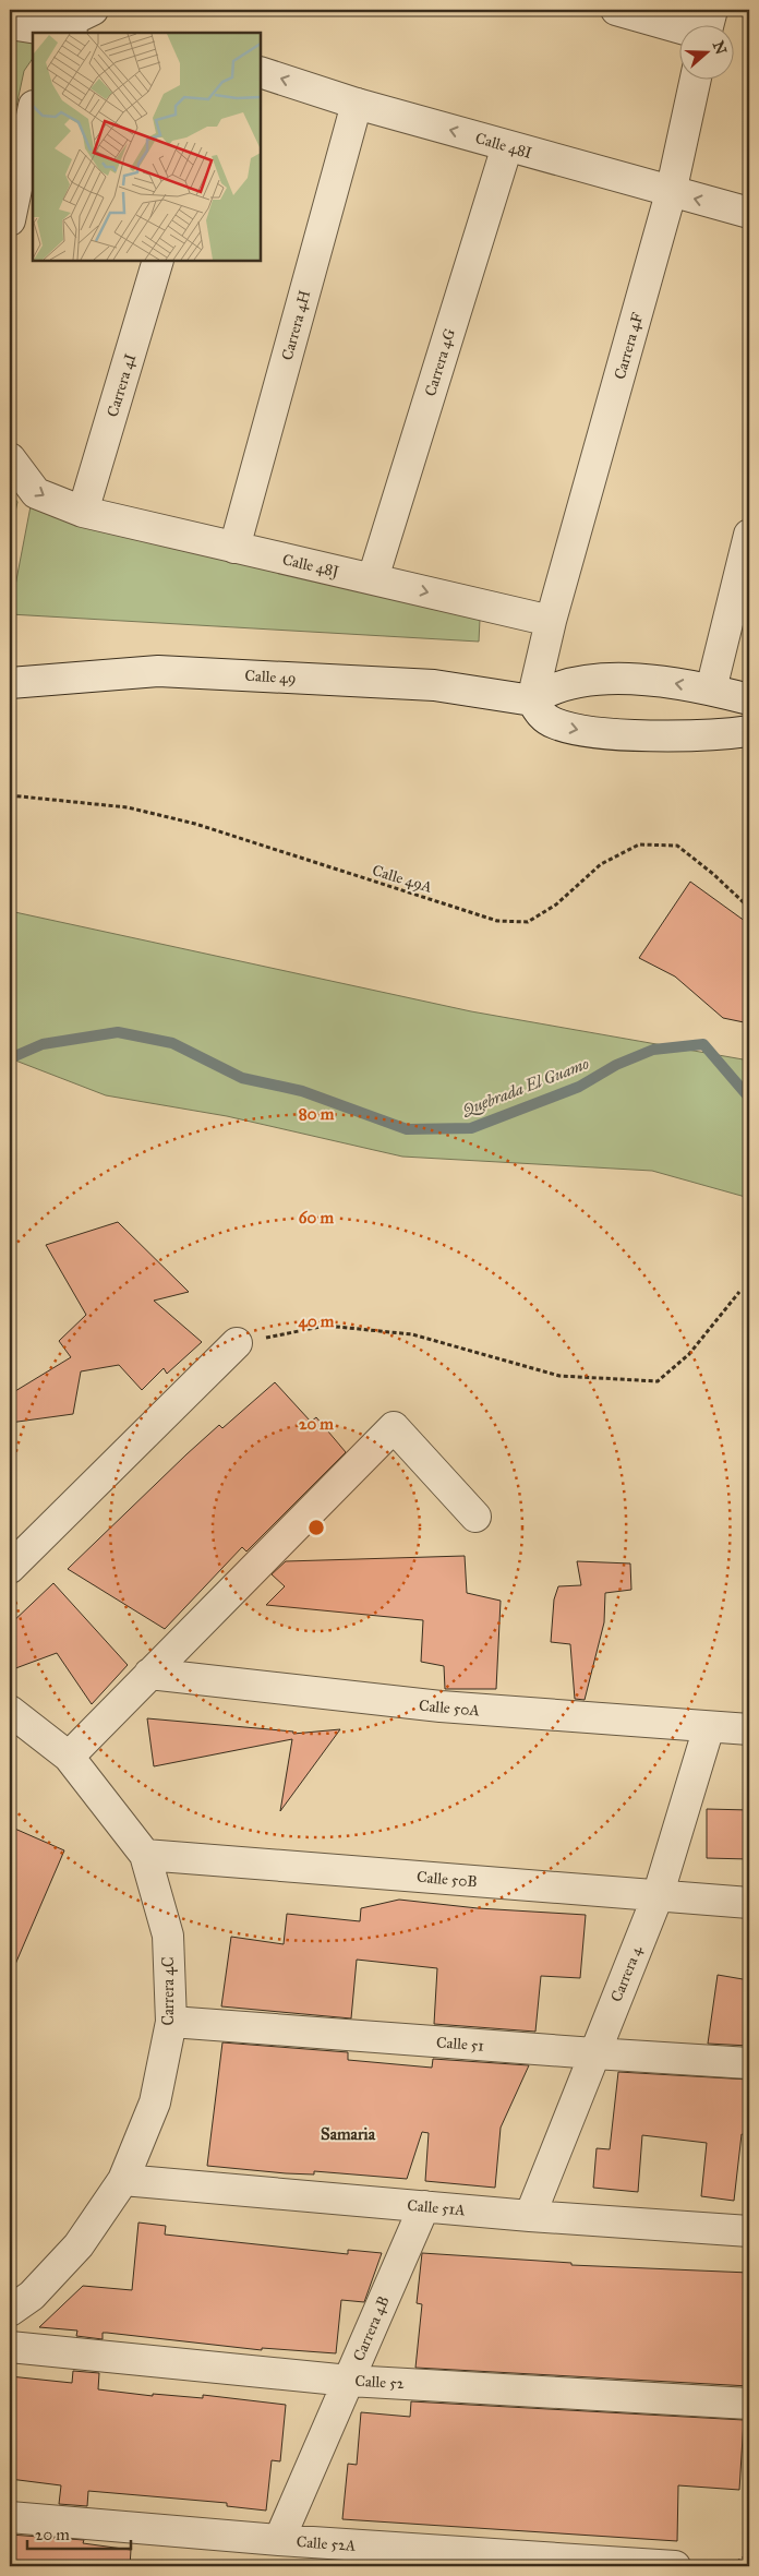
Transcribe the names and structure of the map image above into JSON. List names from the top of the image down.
{
  "streets": {
    "street": [
      "Calle 48I",
      "Carrera 4H",
      "Carrera 4F",
      "Carrera 4G",
      "Carrera 4I",
      "Calle 48J",
      "Calle 49",
      "Calle 50A",
      "Calle 50B",
      "Carrera 4",
      "Carrera 4C",
      "Calle 51",
      "Calle 51A",
      "Carrera 4B",
      "Calle 52",
      "Calle 52A"
    ],
    "path": ["Calle 49A"]
  },
  "crossings": [
    ["Calle 48I", "Carrera 4H"],
    ["Calle 48I", "Carrera 4F"],
    ["Calle 48I", "Carrera 4G"],
    ["Carrera 4H", "Calle 48J"],
    ["Carrera 4F", "Calle 48J"],
    ["Carrera 4G", "Calle 48J"],
    ["Carrera 4I", "Calle 48J"],
    ["Calle 50A", "Carrera 4"],
    ["Calle 50B", "Carrera 4"],
    ["Calle 50B", "Carrera 4C"],
    ["Carrera 4", "Calle 51"],
    ["Carrera 4", "Calle 51A"],
    ["Carrera 4C", "Calle 51"],
    ["Carrera 4C", "Calle 51A"],
    ["Calle 51A", "Carrera 4B"],
    ["Carrera 4B", "Calle 52"],
    ["Carrera 4B", "Calle 52A"]
  ],
  "one_way": ["Calle 48I", "Calle 48J"],
  "districts": ["Samaria"],
  "water": ["Quebrada El Guamo"],
  "scale_bar": "20 m",
  "north": "right",
  "rings": [
    "80 m",
    "60 m",
    "40 m",
    "20 m"
  ]
}
